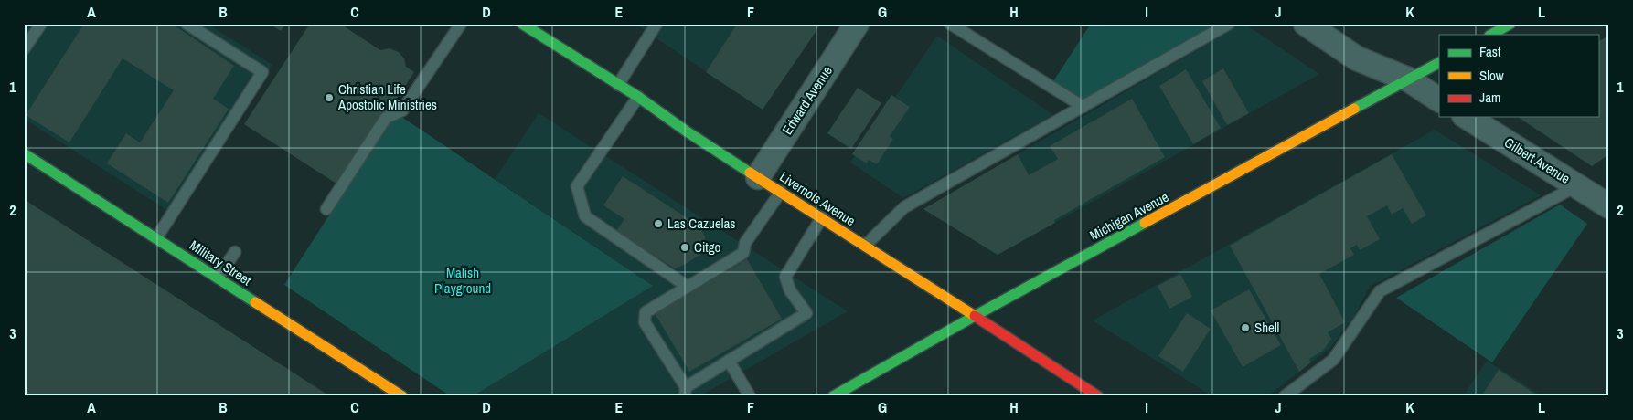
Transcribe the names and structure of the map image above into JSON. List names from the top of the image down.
{
  "streets": {
    "main road": ["Livernois Avenue", "Michigan Avenue", "Military Street"],
    "street": ["Edward Avenue", "Gilbert Avenue"]
  },
  "crossings": [
    ["Edward Avenue", "Livernois Avenue"],
    ["Livernois Avenue", "Michigan Avenue"]
  ],
  "parks": ["Malish Playground"],
  "places": [
    "Christian Life Apostolic Ministries",
    "Las Cazuelas",
    "Citgo",
    "Shell"
  ],
  "legend": ["Fast", "Slow", "Jam"],
  "grid": {
    "columns": [
      "A",
      "B",
      "C",
      "D",
      "E",
      "F",
      "G",
      "H",
      "I",
      "J",
      "K",
      "L"
    ],
    "rows": ["1", "2", "3"]
  }
}
